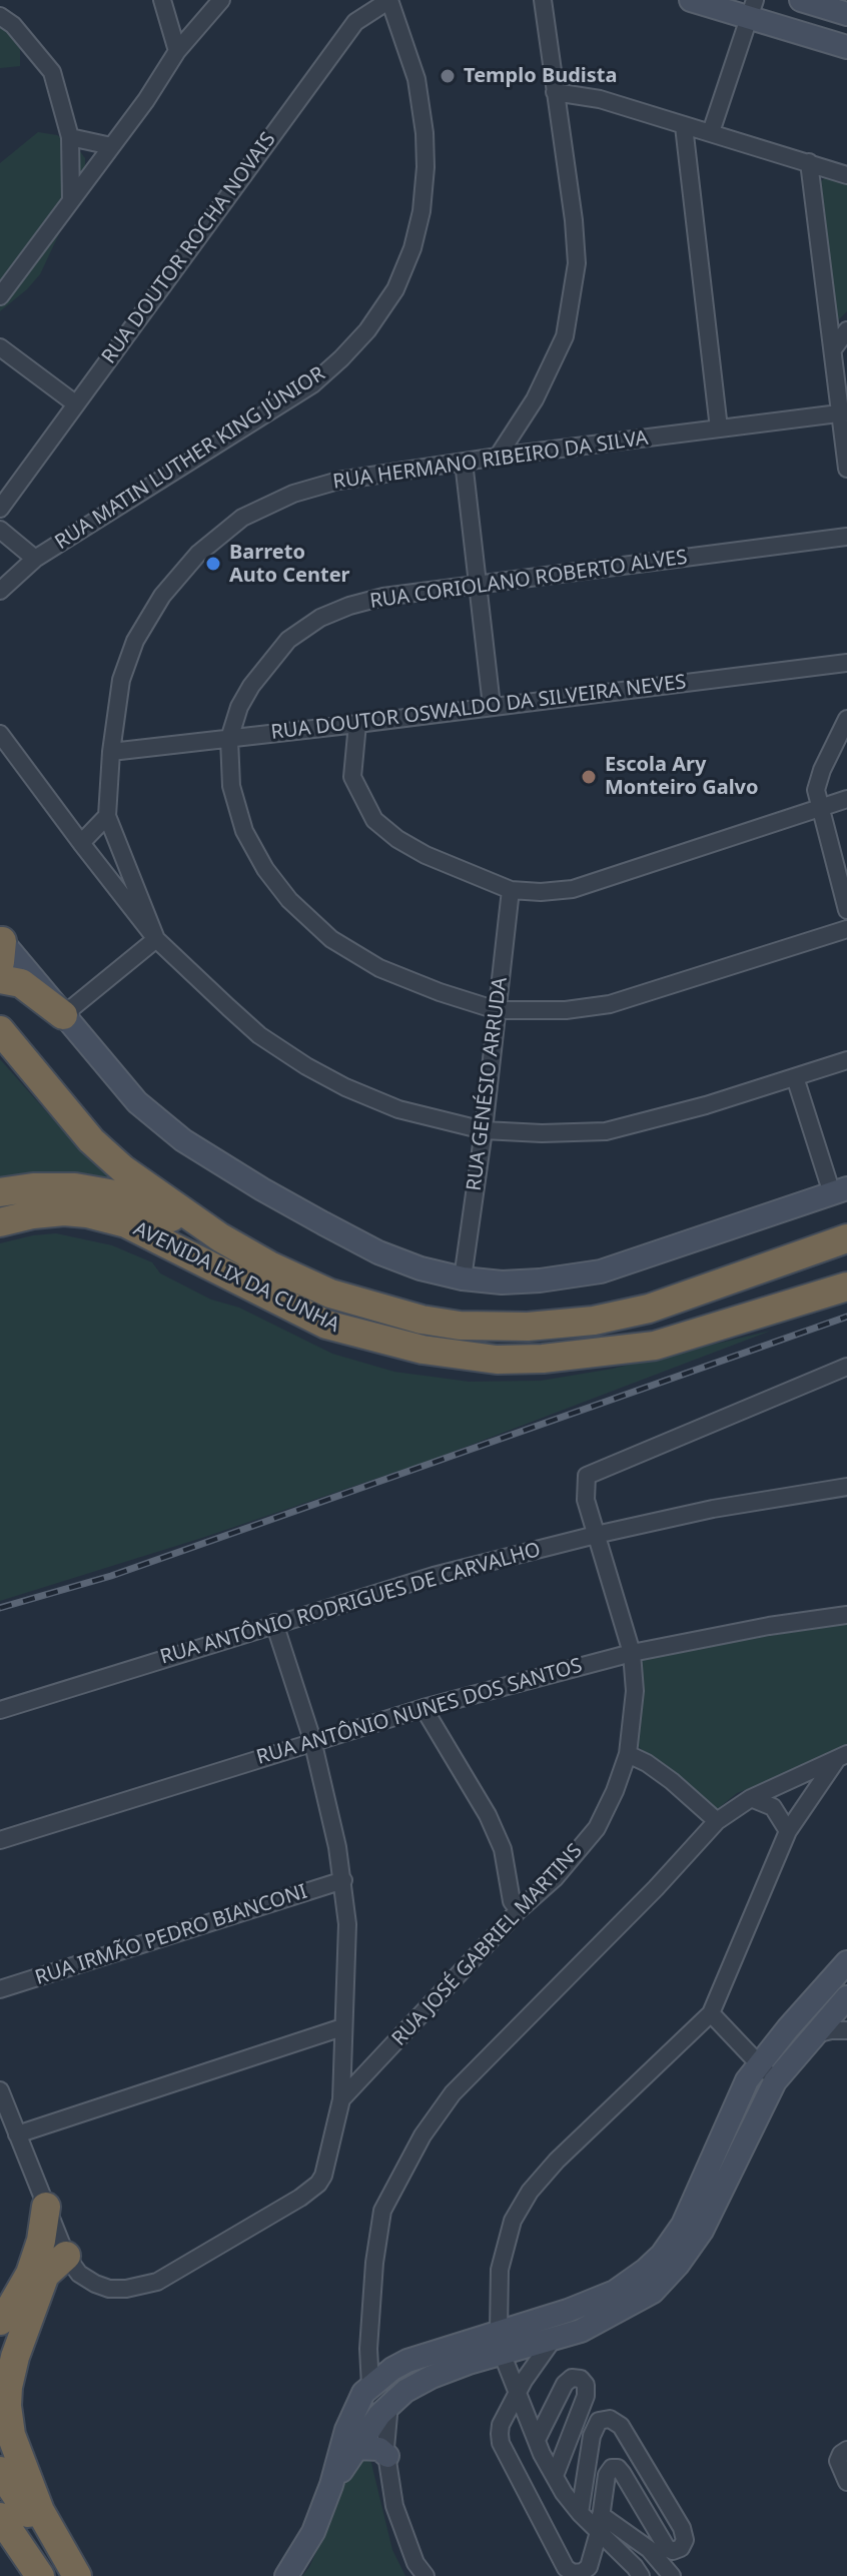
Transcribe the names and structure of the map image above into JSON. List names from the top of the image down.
{
  "streets": {
    "highway": ["AVENIDA LIX DA CUNHA"],
    "street": [
      "RUA DOUTOR ROCHA NOVAIS",
      "RUA MATIN LUTHER KING JÚNIOR",
      "RUA HERMANO RIBEIRO DA SILVA",
      "RUA CORIOLANO ROBERTO ALVES",
      "RUA DOUTOR OSWALDO DA SILVEIRA NEVES",
      "RUA GENÉSIO ARRUDA",
      "RUA ANTÔNIO RODRIGUES DE CARVALHO",
      "RUA ANTÔNIO NUNES DOS SANTOS",
      "RUA IRMÃO PEDRO BIANCONI",
      "RUA JOSÉ GABRIEL MARTINS"
    ]
  },
  "crossings": [
    ["RUA DOUTOR ROCHA NOVAIS", "RUA MATIN LUTHER KING JÚNIOR"],
    ["RUA HERMANO RIBEIRO DA SILVA", "RUA DOUTOR OSWALDO DA SILVEIRA NEVES"],
    ["RUA CORIOLANO ROBERTO ALVES", "RUA DOUTOR OSWALDO DA SILVEIRA NEVES"],
    ["RUA ANTÔNIO RODRIGUES DE CARVALHO", "RUA JOSÉ GABRIEL MARTINS"],
    ["RUA ANTÔNIO NUNES DOS SANTOS", "RUA JOSÉ GABRIEL MARTINS"]
  ],
  "places": ["Templo Budista", "Barreto Auto Center", "Escola Ary Monteiro Galvo"]
}
